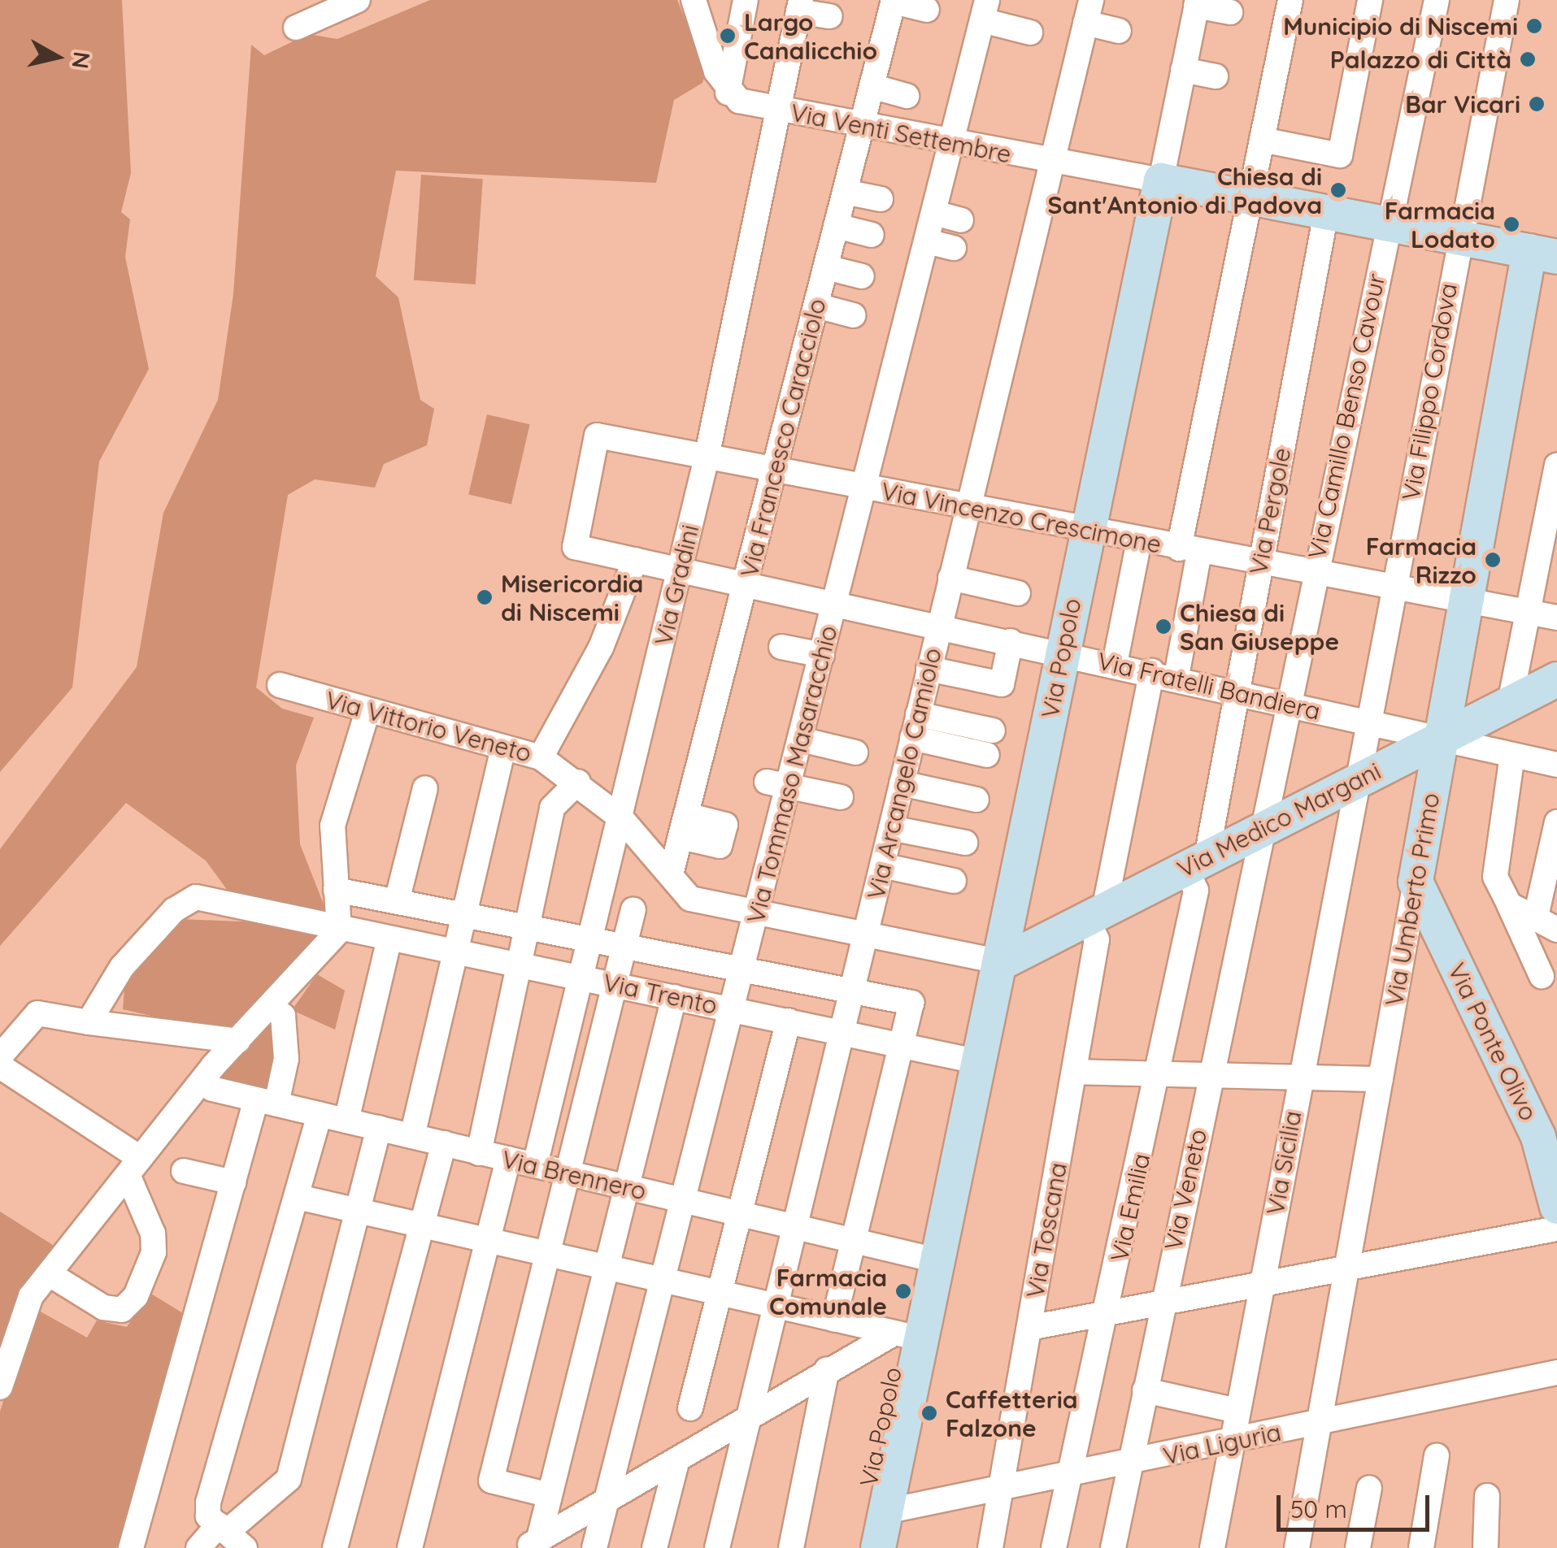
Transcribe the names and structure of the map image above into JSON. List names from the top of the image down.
{
  "streets": {
    "street": [
      "Via Venti Settembre",
      "Via Filippo Cordova",
      "Via Camillo Benso Cavour",
      "Via Francesco Caracciolo",
      "Via Pergole",
      "Via Vincenzo Crescimone",
      "Via Gradini",
      "Via Popolo",
      "Via Fratelli Bandiera",
      "Via Vittorio Veneto",
      "Via Arcangelo Camiolo",
      "Via Tommaso Masaracchio",
      "Via Medico Margani",
      "Via Umberto Primo",
      "Via Trento",
      "Via Ponte Olivo",
      "Via Sicilia",
      "Via Brennero",
      "Via Veneto",
      "Via Emilia",
      "Via Toscana",
      "Via Liguria"
    ]
  },
  "crossings": [
    ["Via Venti Settembre", "Via Filippo Cordova"],
    ["Via Venti Settembre", "Via Camillo Benso Cavour"],
    ["Via Venti Settembre", "Via Francesco Caracciolo"],
    ["Via Venti Settembre", "Via Pergole"],
    ["Via Venti Settembre", "Via Gradini"],
    ["Via Venti Settembre", "Via Popolo"],
    ["Via Venti Settembre", "Via Arcangelo Camiolo"],
    ["Via Venti Settembre", "Via Tommaso Masaracchio"],
    ["Via Venti Settembre", "Via Umberto Primo"],
    ["Via Filippo Cordova", "Via Vincenzo Crescimone"],
    ["Via Filippo Cordova", "Via Fratelli Bandiera"],
    ["Via Filippo Cordova", "Via Medico Margani"],
    ["Via Filippo Cordova", "Via Sicilia"],
    ["Via Camillo Benso Cavour", "Via Vincenzo Crescimone"],
    ["Via Camillo Benso Cavour", "Via Fratelli Bandiera"],
    ["Via Camillo Benso Cavour", "Via Medico Margani"],
    ["Via Camillo Benso Cavour", "Via Veneto"],
    ["Via Francesco Caracciolo", "Via Vincenzo Crescimone"],
    ["Via Francesco Caracciolo", "Via Fratelli Bandiera"],
    ["Via Francesco Caracciolo", "Via Vittorio Veneto"],
    ["Via Pergole", "Via Vincenzo Crescimone"],
    ["Via Pergole", "Via Fratelli Bandiera"],
    ["Via Pergole", "Via Medico Margani"],
    ["Via Pergole", "Via Emilia"],
    ["Via Vincenzo Crescimone", "Via Gradini"],
    ["Via Vincenzo Crescimone", "Via Popolo"],
    ["Via Vincenzo Crescimone", "Via Fratelli Bandiera"],
    ["Via Vincenzo Crescimone", "Via Arcangelo Camiolo"],
    ["Via Vincenzo Crescimone", "Via Tommaso Masaracchio"],
    ["Via Vincenzo Crescimone", "Via Umberto Primo"],
    ["Via Gradini", "Via Fratelli Bandiera"],
    ["Via Gradini", "Via Vittorio Veneto"],
    ["Via Gradini", "Via Trento"],
    ["Via Gradini", "Via Brennero"],
    ["Via Popolo", "Via Fratelli Bandiera"],
    ["Via Popolo", "Via Vittorio Veneto"],
    ["Via Popolo", "Via Medico Margani"],
    ["Via Popolo", "Via Trento"],
    ["Via Popolo", "Via Brennero"],
    ["Via Popolo", "Via Liguria"],
    ["Via Fratelli Bandiera", "Via Arcangelo Camiolo"],
    ["Via Fratelli Bandiera", "Via Tommaso Masaracchio"],
    ["Via Fratelli Bandiera", "Via Medico Margani"],
    ["Via Fratelli Bandiera", "Via Umberto Primo"],
    ["Via Vittorio Veneto", "Via Arcangelo Camiolo"],
    ["Via Vittorio Veneto", "Via Tommaso Masaracchio"],
    ["Via Vittorio Veneto", "Via Medico Margani"],
    ["Via Arcangelo Camiolo", "Via Trento"],
    ["Via Arcangelo Camiolo", "Via Brennero"],
    ["Via Tommaso Masaracchio", "Via Trento"],
    ["Via Tommaso Masaracchio", "Via Brennero"],
    ["Via Medico Margani", "Via Umberto Primo"],
    ["Via Medico Margani", "Via Sicilia"],
    ["Via Medico Margani", "Via Veneto"],
    ["Via Medico Margani", "Via Emilia"],
    ["Via Medico Margani", "Via Toscana"],
    ["Via Umberto Primo", "Via Ponte Olivo"],
    ["Via Umberto Primo", "Via Liguria"],
    ["Via Sicilia", "Via Liguria"],
    ["Via Veneto", "Via Liguria"],
    ["Via Emilia", "Via Liguria"],
    ["Via Toscana", "Via Liguria"]
  ],
  "places": [
    "Municipio di Niscemi",
    "Largo Canalicchio",
    "Palazzo di Città",
    "Bar Vicari",
    "Chiesa di Sant'Antonio di Padova",
    "Farmacia Lodato",
    "Farmacia Rizzo",
    "Misericordia di Niscemi",
    "Chiesa di San Giuseppe",
    "Farmacia Comunale",
    "Caffetteria Falzone"
  ],
  "scale_bar": "50 m",
  "north": "right"
}
